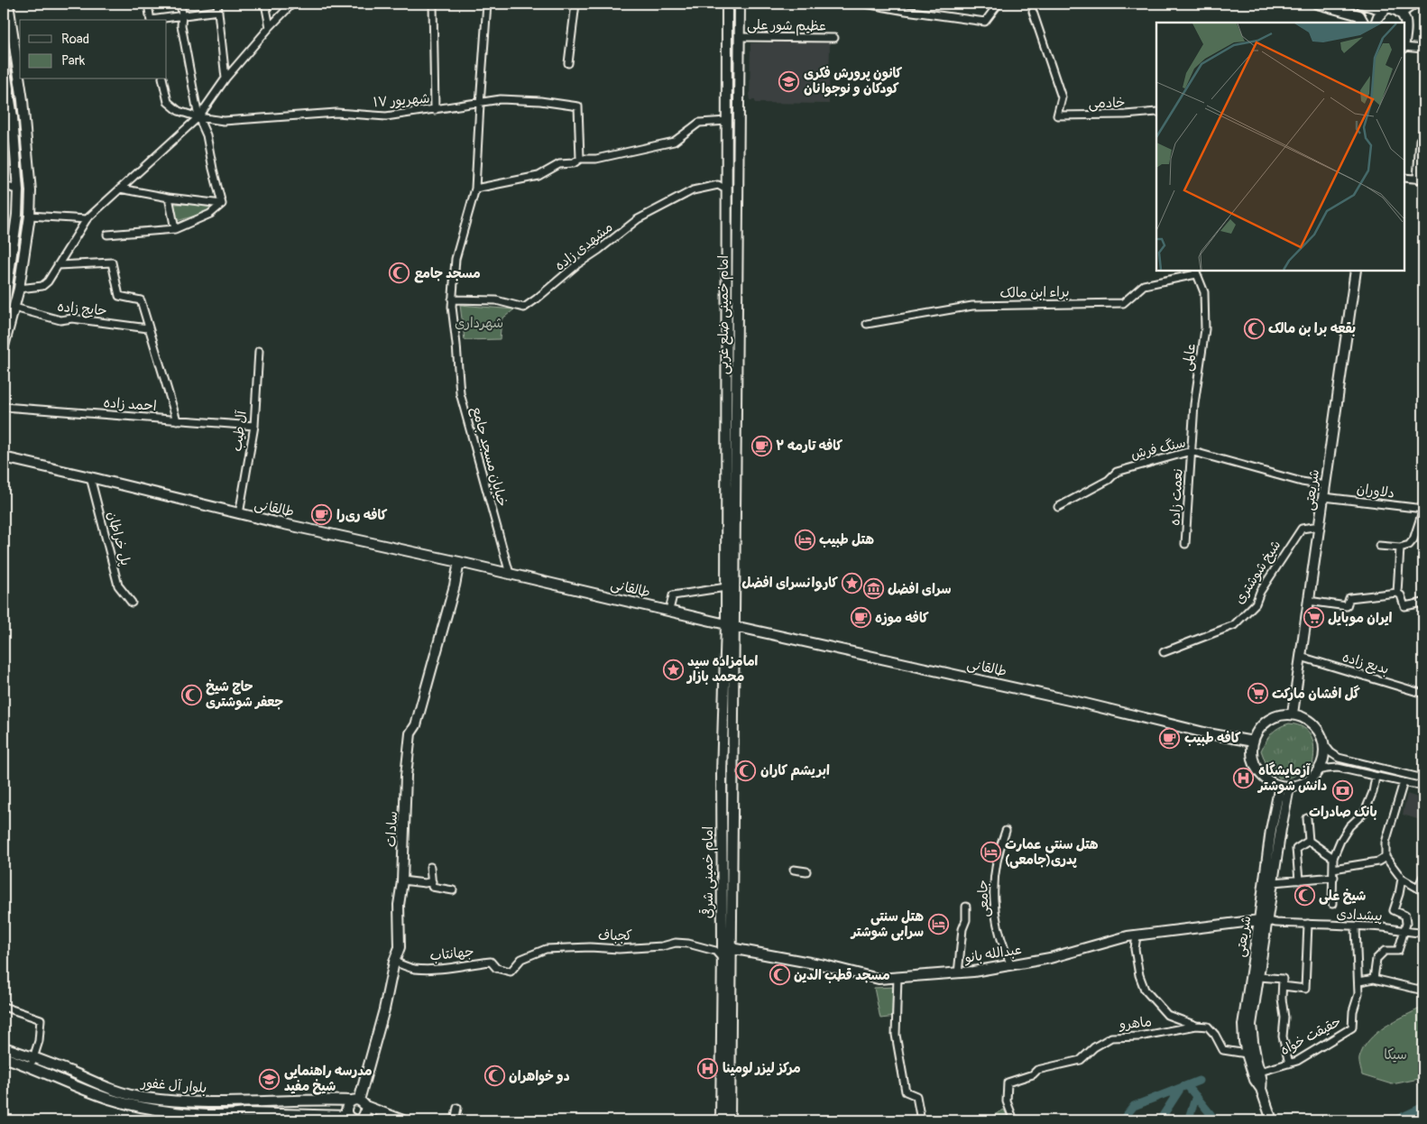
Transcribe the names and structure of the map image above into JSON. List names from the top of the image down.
{
  "streets": {
    "main road": [
      "امام خمینی ضلع غربی",
      "شریعتی",
      "طالقانی",
      "سادات",
      "امام خمینی شرقی",
      "عبدالله بانو",
      "بلوار آل غفور"
    ],
    "street": [
      "عظیم شور علی",
      "۱۷ شهریور",
      "خادمی",
      "مشهدی زاده",
      "براء ابن مالک",
      "حایج زاده",
      "عالمی",
      "احمد زاده",
      "آل طیب",
      "سنگ فرش",
      "خیابان مسجد جامع",
      "دلاوران",
      "نعمت زاده",
      "پل خراطان",
      "شیخ شوشتری",
      "بدیع زاده",
      "جامعی",
      "پیشدادی",
      "کجباف",
      "جهانتاب",
      "ماهرو",
      "حقیقت خواه"
    ]
  },
  "crossings": [
    ["عظیم شور علی", "امام خمینی ضلع غربی"],
    ["مشهدی زاده", "امام خمینی ضلع غربی"],
    ["مشهدی زاده", "خیابان مسجد جامع"],
    ["براء ابن مالک", "عالمی"],
    ["امام خمینی ضلع غربی", "طالقانی"],
    ["امام خمینی ضلع غربی", "امام خمینی شرقی"],
    ["عالمی", "سنگ فرش"],
    ["عالمی", "نعمت زاده"],
    ["احمد زاده", "آل طیب"],
    ["آل طیب", "طالقانی"],
    ["سنگ فرش", "شریعتی"],
    ["سنگ فرش", "نعمت زاده"],
    ["خیابان مسجد جامع", "طالقانی"],
    ["شریعتی", "دلاوران"],
    ["شریعتی", "طالقانی"],
    ["شریعتی", "شیخ شوشتری"],
    ["شریعتی", "بدیع زاده"],
    ["شریعتی", "پیشدادی"],
    ["شریعتی", "عبدالله بانو"],
    ["شریعتی", "حقیقت خواه"],
    ["طالقانی", "پل خراطان"],
    ["طالقانی", "سادات"],
    ["طالقانی", "امام خمینی شرقی"],
    ["سادات", "جهانتاب"],
    ["سادات", "بلوار آل غفور"],
    ["امام خمینی شرقی", "کجباف"],
    ["امام خمینی شرقی", "عبدالله بانو"],
    ["جامعی", "عبدالله بانو"],
    ["پیشدادی", "عبدالله بانو"],
    ["پیشدادی", "حقیقت خواه"],
    ["کجباف", "جهانتاب"]
  ],
  "parks": ["شهرداری", "سیکا"],
  "places": {
    "school or university": ["کانون پرورش فکری کودکان و نوجوانان", "مدرسه راهنمایی شیخ مفید"],
    "mosque": [
      "مسجد جامع",
      "بقعه برا بن مالک",
      "حاج شیخ جعفر شوشتری",
      "ابریشم کاران",
      "شیخ علی",
      "مسجد قطب الدین",
      "دو خواهران"
    ],
    "cafe": [
      "کافه تارمه ۲",
      "کافه‌ ری‌را",
      "کافه موزه",
      "کافه طبیب"
    ],
    "hotel": ["هتل طبیب", "هتل سنتی عمارت پدری(جامعی)", "هتل سنتی سرابی شوشتر"],
    "place": ["کاروانسرای افضل", "امامزاده سید محمد بازار"],
    "museum": ["سرای افضل"],
    "supermarket": ["ایران موبایل", "گل افشان مارکت"],
    "hospital": ["آزمایشگاه دانش شوشتر", "مرکز لیزر لومینا"],
    "bank": ["بانک صادرات"]
  },
  "legend": ["Road", "Park"]
}
